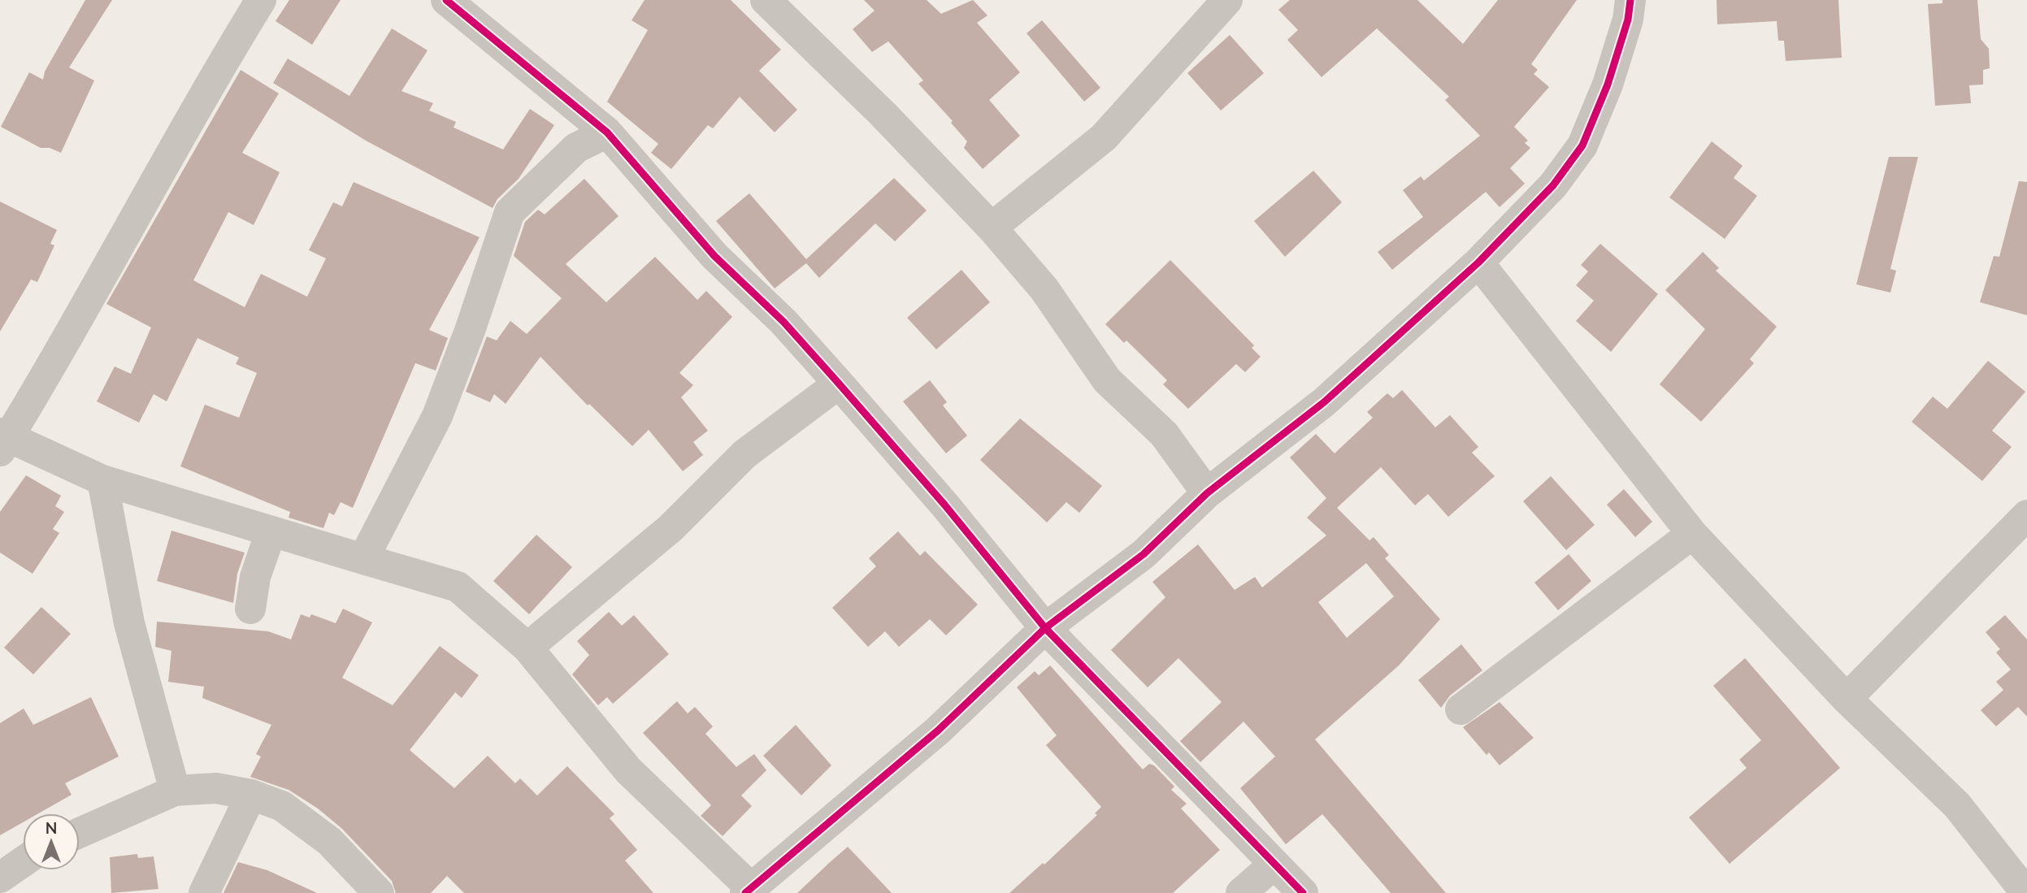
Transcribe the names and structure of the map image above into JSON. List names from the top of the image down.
{
  "north": "top"
}
